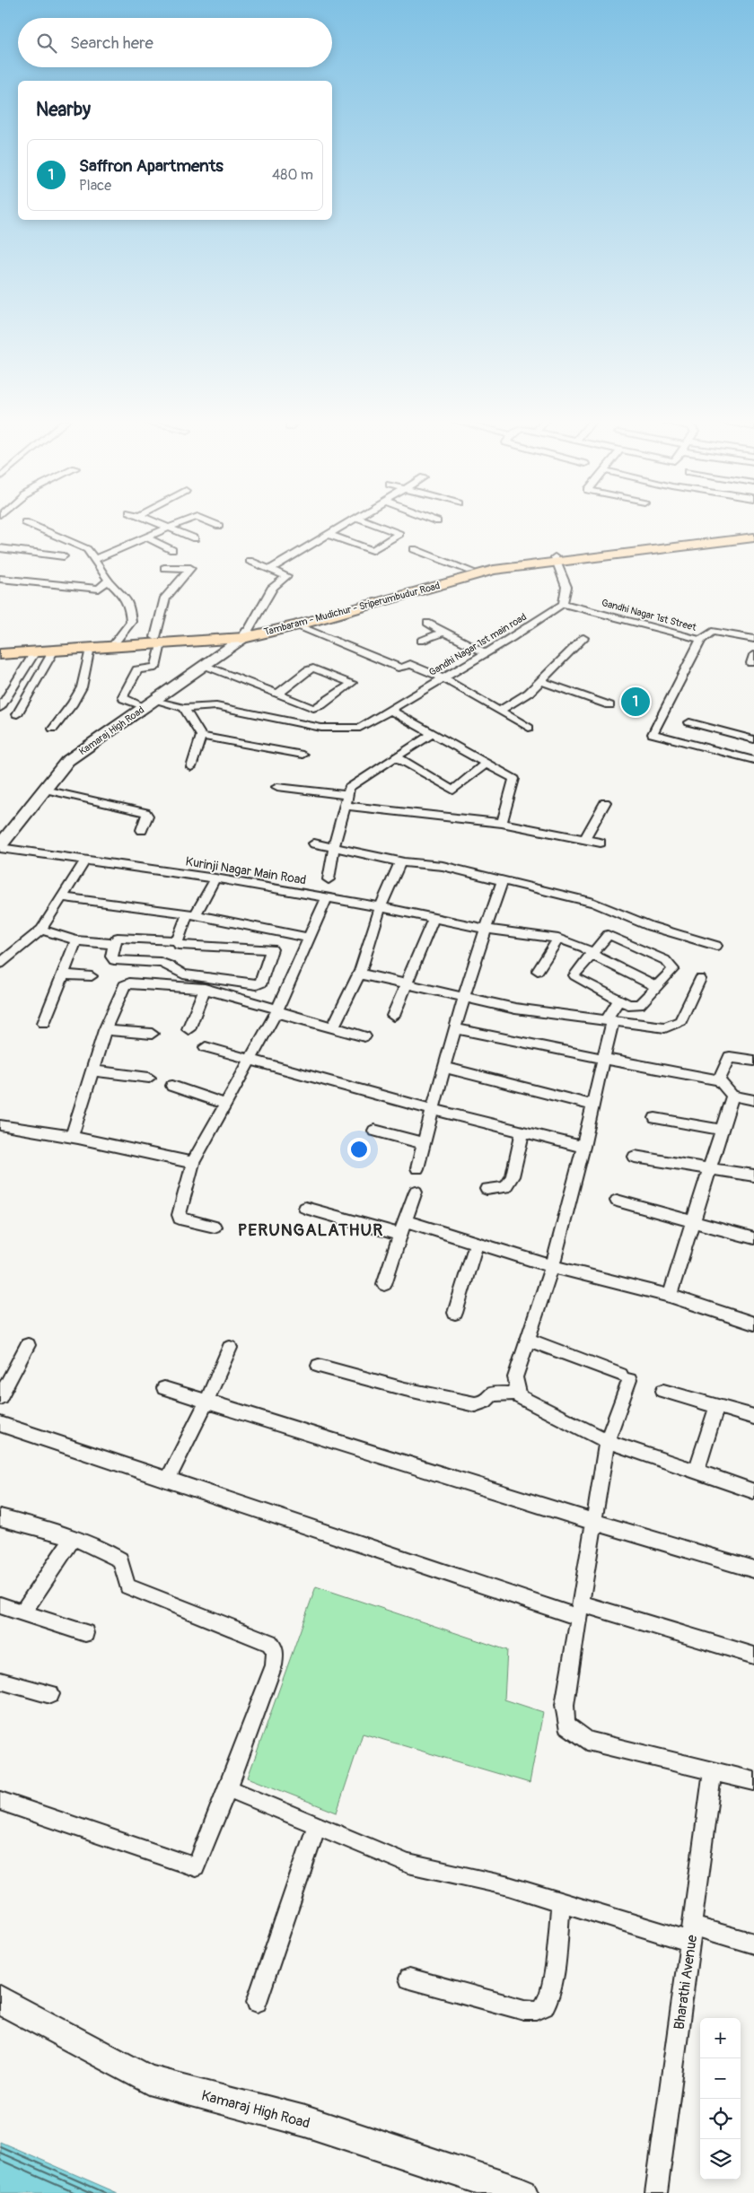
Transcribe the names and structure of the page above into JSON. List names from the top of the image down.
{
  "streets": {
    "main road": ["Tambaram - Mudichur - Sriperumbudur Road"],
    "street": [
      "Gandhi Nagar 1st Street",
      "Gandhi Nagar 1st main road",
      "Kamaraj High Road",
      "Kurinji Nagar Main Road",
      "Bharathi Avenue"
    ]
  },
  "crossings": [
    ["Tambaram - Mudichur - Sriperumbudur Road", "Kamaraj High Road"],
    ["Gandhi Nagar 1st Street", "Gandhi Nagar 1st main road"],
    ["Kamaraj High Road", "Kurinji Nagar Main Road"]
  ],
  "districts": ["PERUNGALATHUR"],
  "page": {
    "search": "Search here",
    "heading": "Nearby",
    "list": [
      {
        "mark": "1",
        "name": "Saffron Apartments",
        "note": "Place",
        "value": "480 m"
      }
    ],
    "pins": "1",
    "map_buttons": ["+", "−"]
  }
}
